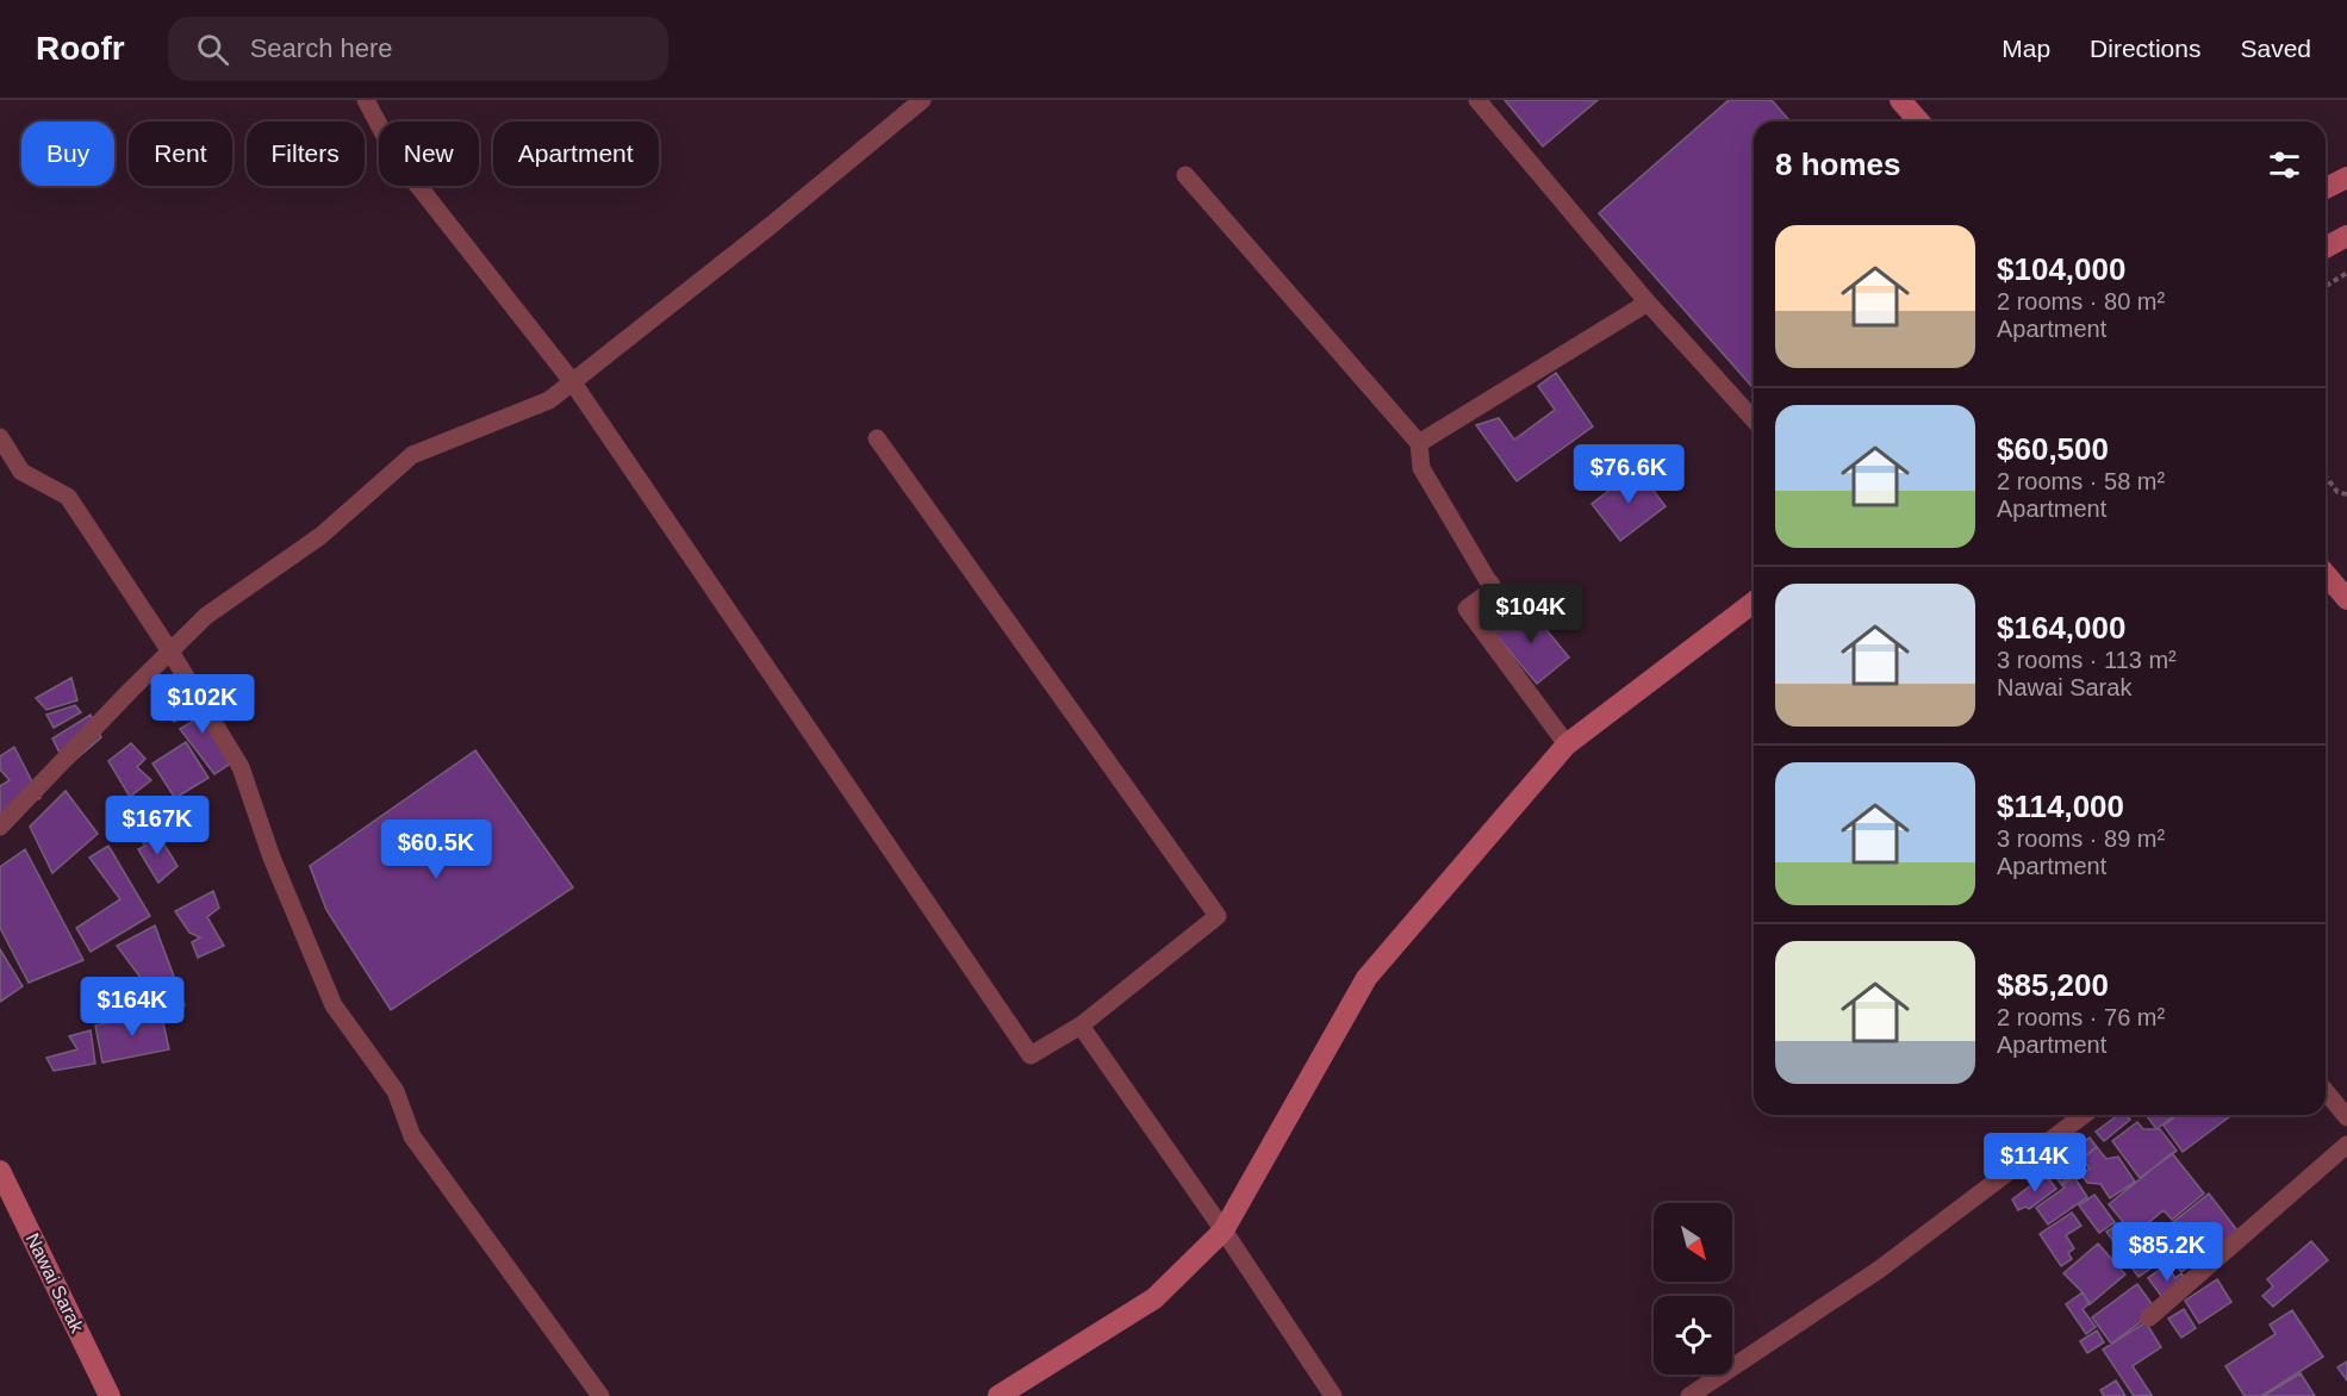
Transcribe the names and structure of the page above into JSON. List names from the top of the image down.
{
  "streets": {
    "street": ["Nawai Sarak"]
  },
  "north": "bottom right",
  "page": {
    "header": "Roofr",
    "search": "Search here",
    "nav": ["Map", "Directions", "Saved"],
    "chip": [
      "Buy",
      "Rent",
      "Filters",
      "New",
      "Apartment"
    ],
    "heading": "8 homes",
    "list": [
      {
        "name": "$104,000",
        "note": "2 rooms · 80 m² · Apartment"
      },
      {
        "name": "$60,500",
        "note": "2 rooms · 58 m² · Apartment"
      },
      {
        "name": "$164,000",
        "note": "3 rooms · 113 m² · Nawai Sarak"
      },
      {
        "name": "$114,000",
        "note": "3 rooms · 89 m² · Apartment"
      },
      {
        "name": "$85,200",
        "note": "2 rooms · 76 m² · Apartment"
      }
    ],
    "price": [
      "$76.6K",
      "$104K",
      "$102K",
      "$167K",
      "$60.5K",
      "$164K",
      "$114K",
      "$85.2K"
    ]
  }
}
